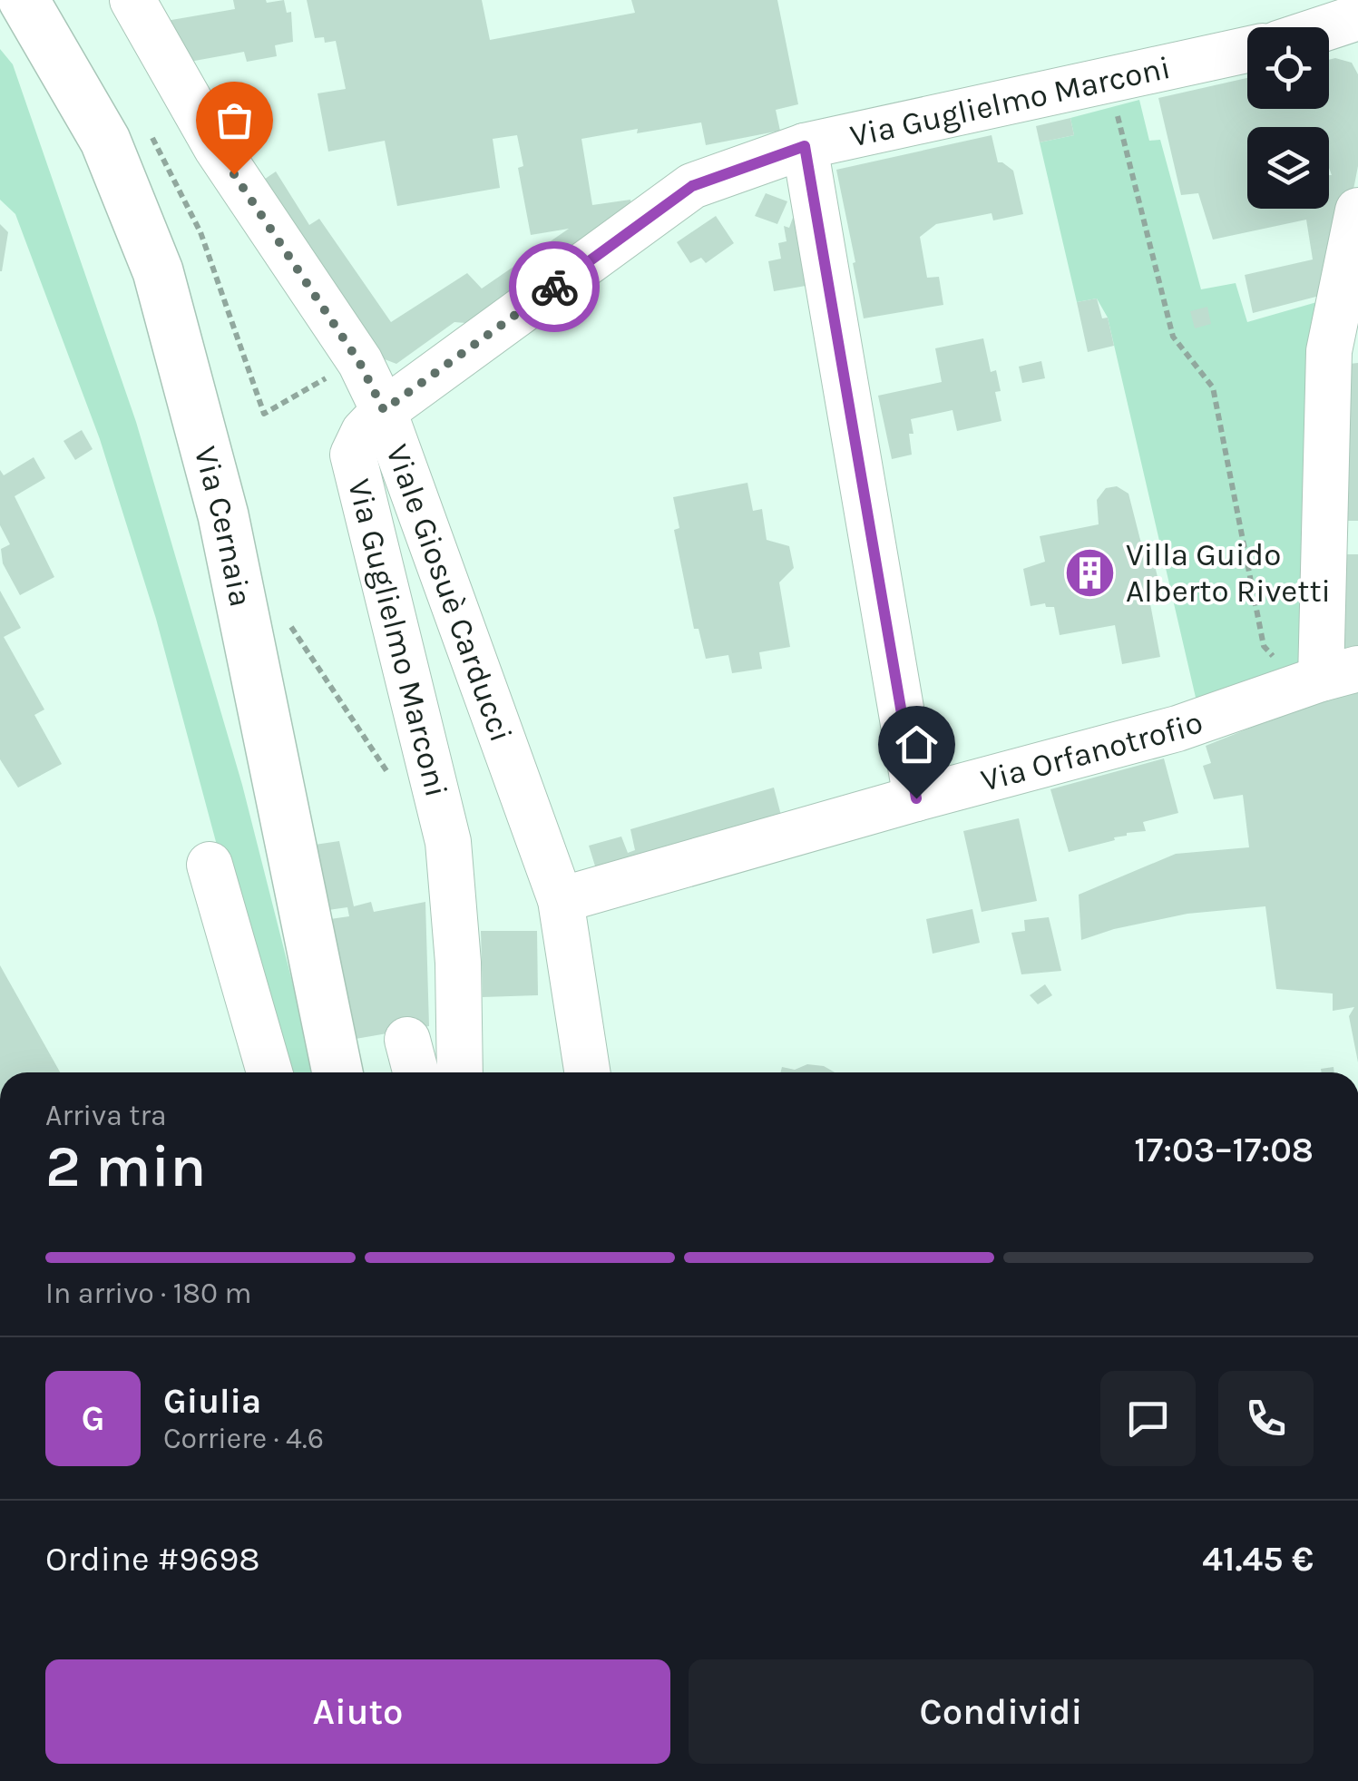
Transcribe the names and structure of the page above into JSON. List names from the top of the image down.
{
  "streets": {
    "main road": ["Via Cernaia"],
    "street": ["Via Guglielmo Marconi", "Viale Giosuè Carducci", "Via Orfanotrofio"]
  },
  "crossings": [
    ["Via Guglielmo Marconi", "Viale Giosuè Carducci"],
    ["Viale Giosuè Carducci", "Via Orfanotrofio"]
  ],
  "places": {
    "building": ["Villa Guido Alberto Rivetti"]
  },
  "page": {
    "heading": ["2 min", "Arriva tra", "17:03–17:08"],
    "panel": [
      "Giulia",
      "Corriere · 4.6",
      "Ordine #9698",
      "41.45 €"
    ],
    "bar": "In arrivo · 180 m",
    "round": "G",
    "buttons": ["Aiuto", "Condividi"]
  }
}
